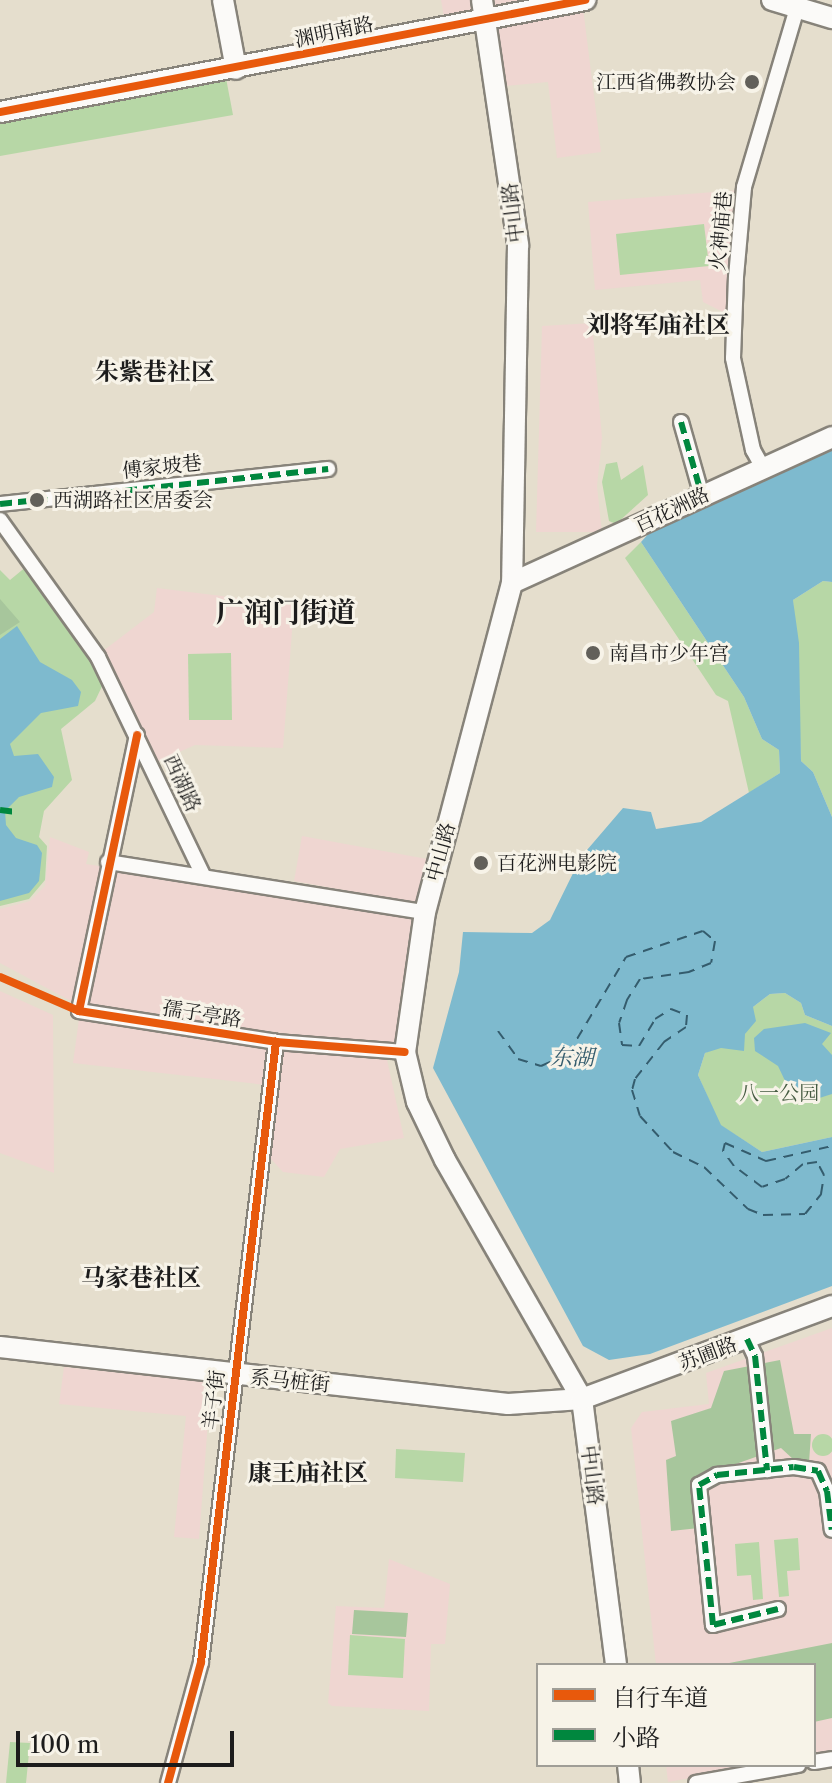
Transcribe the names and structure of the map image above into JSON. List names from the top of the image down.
{
  "streets": {
    "main road": [
      "渊明南路",
      "中山路",
      "百花洲路",
      "苏圃路",
      "系马桩街"
    ],
    "street": [
      "火神庙巷",
      "傅家坡巷",
      "西湖路",
      "孺子亭路",
      "羊子街"
    ]
  },
  "crossings": [
    ["渊明南路", "中山路"],
    ["中山路", "百花洲路"],
    ["中山路", "孺子亭路"],
    ["中山路", "苏圃路"],
    ["中山路", "系马桩街"],
    ["火神庙巷", "百花洲路"],
    ["孺子亭路", "羊子街"],
    ["苏圃路", "系马桩街"],
    ["系马桩街", "羊子街"]
  ],
  "districts": [
    "刘将军庙社区",
    "朱紫巷社区",
    "广润门街道",
    "马家巷社区",
    "康王庙社区"
  ],
  "water": ["东湖"],
  "parks": ["八一公园"],
  "places": [
    "江西省佛教协会",
    "西湖路社区居委会",
    "南昌市少年宫",
    "百花洲电影院"
  ],
  "legend": ["自行车道", "小路"],
  "scale_bar": "100 m"
}
